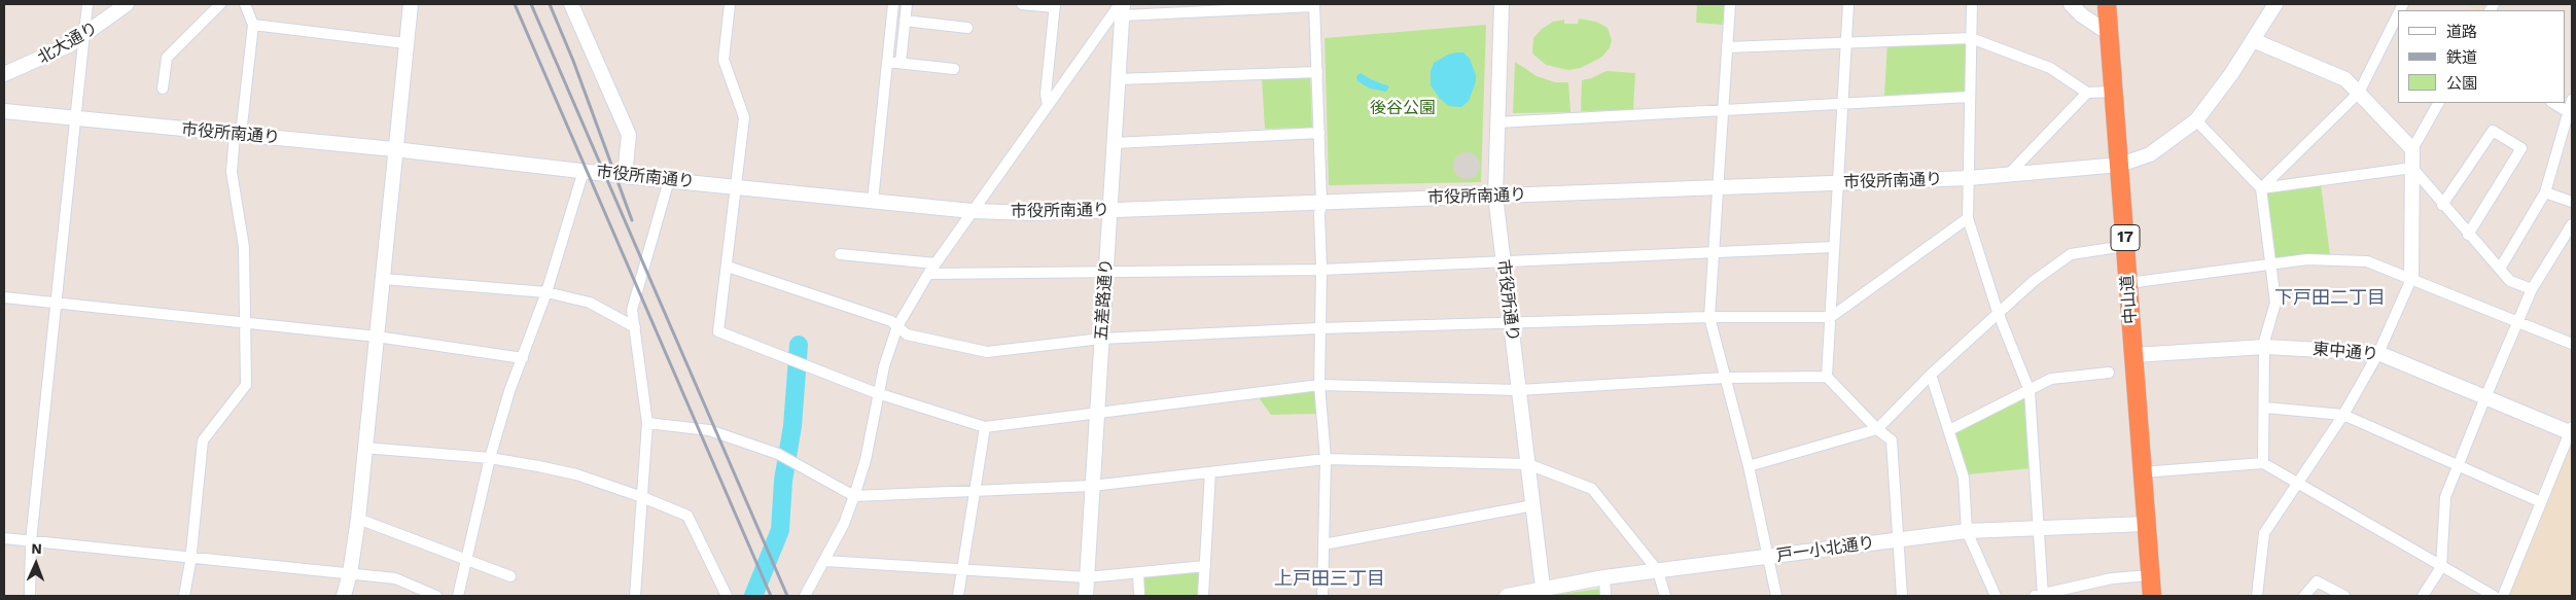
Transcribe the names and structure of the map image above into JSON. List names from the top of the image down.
{
  "streets": {
    "highway": ["17", "中山道"],
    "street": [
      "北大通り",
      "市役所南通り",
      "五差路通り",
      "市役所通り",
      "東中通り",
      "戸一小北通り"
    ]
  },
  "crossings": [
    ["市役所南通り", "五差路通り"],
    ["市役所南通り", "中山道"],
    ["市役所南通り", "市役所通り"],
    ["中山道", "東中通り"],
    ["中山道", "戸一小北通り"],
    ["市役所通り", "戸一小北通り"]
  ],
  "districts": ["下戸田二丁目", "上戸田三丁目"],
  "parks": ["後谷公園"],
  "legend": ["道路", "鉄道", "公園"],
  "north": "top"
}
